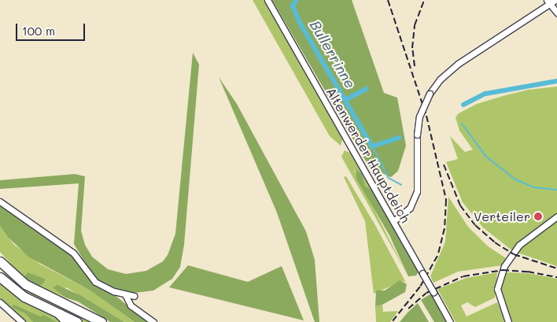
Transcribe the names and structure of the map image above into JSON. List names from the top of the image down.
{
  "streets": {
    "street": ["Altenwerder Hauptdeich"]
  },
  "water": ["Bullerrinne"],
  "places": ["Verteiler"],
  "scale_bar": "100 m"
}
